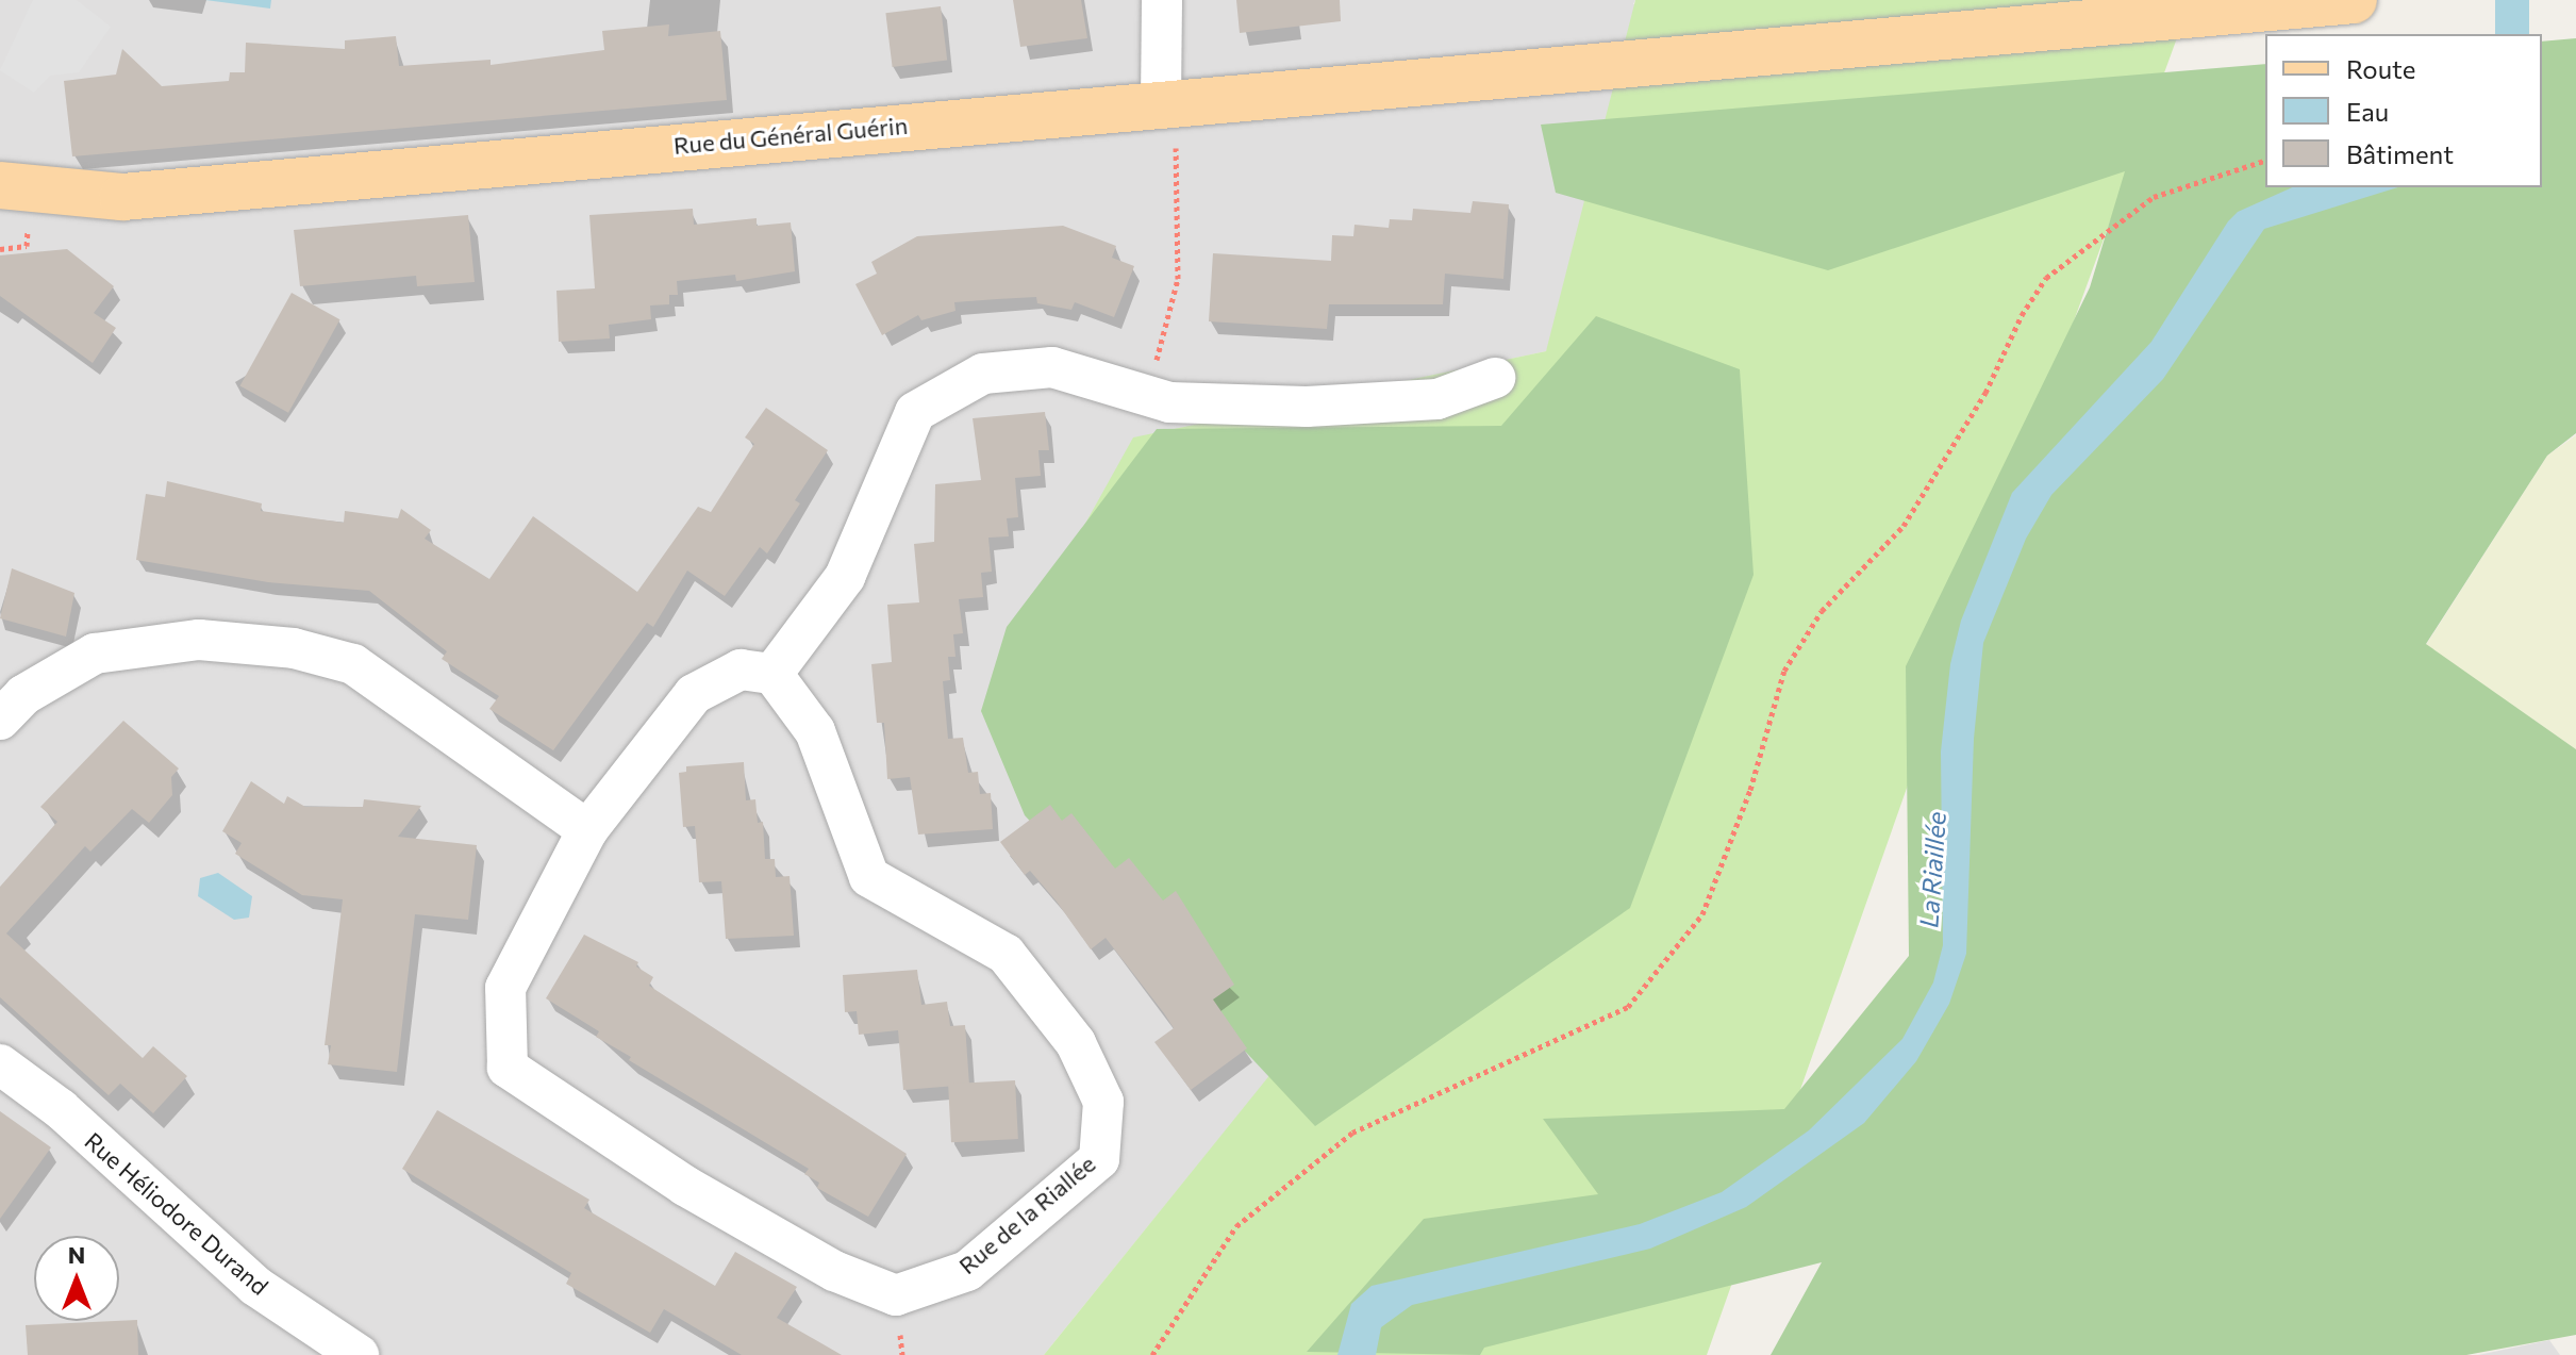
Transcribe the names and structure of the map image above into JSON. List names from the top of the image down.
{
  "streets": {
    "main road": ["Rue du Général Guérin"],
    "street": ["Rue Héliodore Durand", "Rue de la Riallée"]
  },
  "water": ["La Riaillée"],
  "legend": ["Route", "Eau", "Bâtiment"],
  "north": "top"
}
